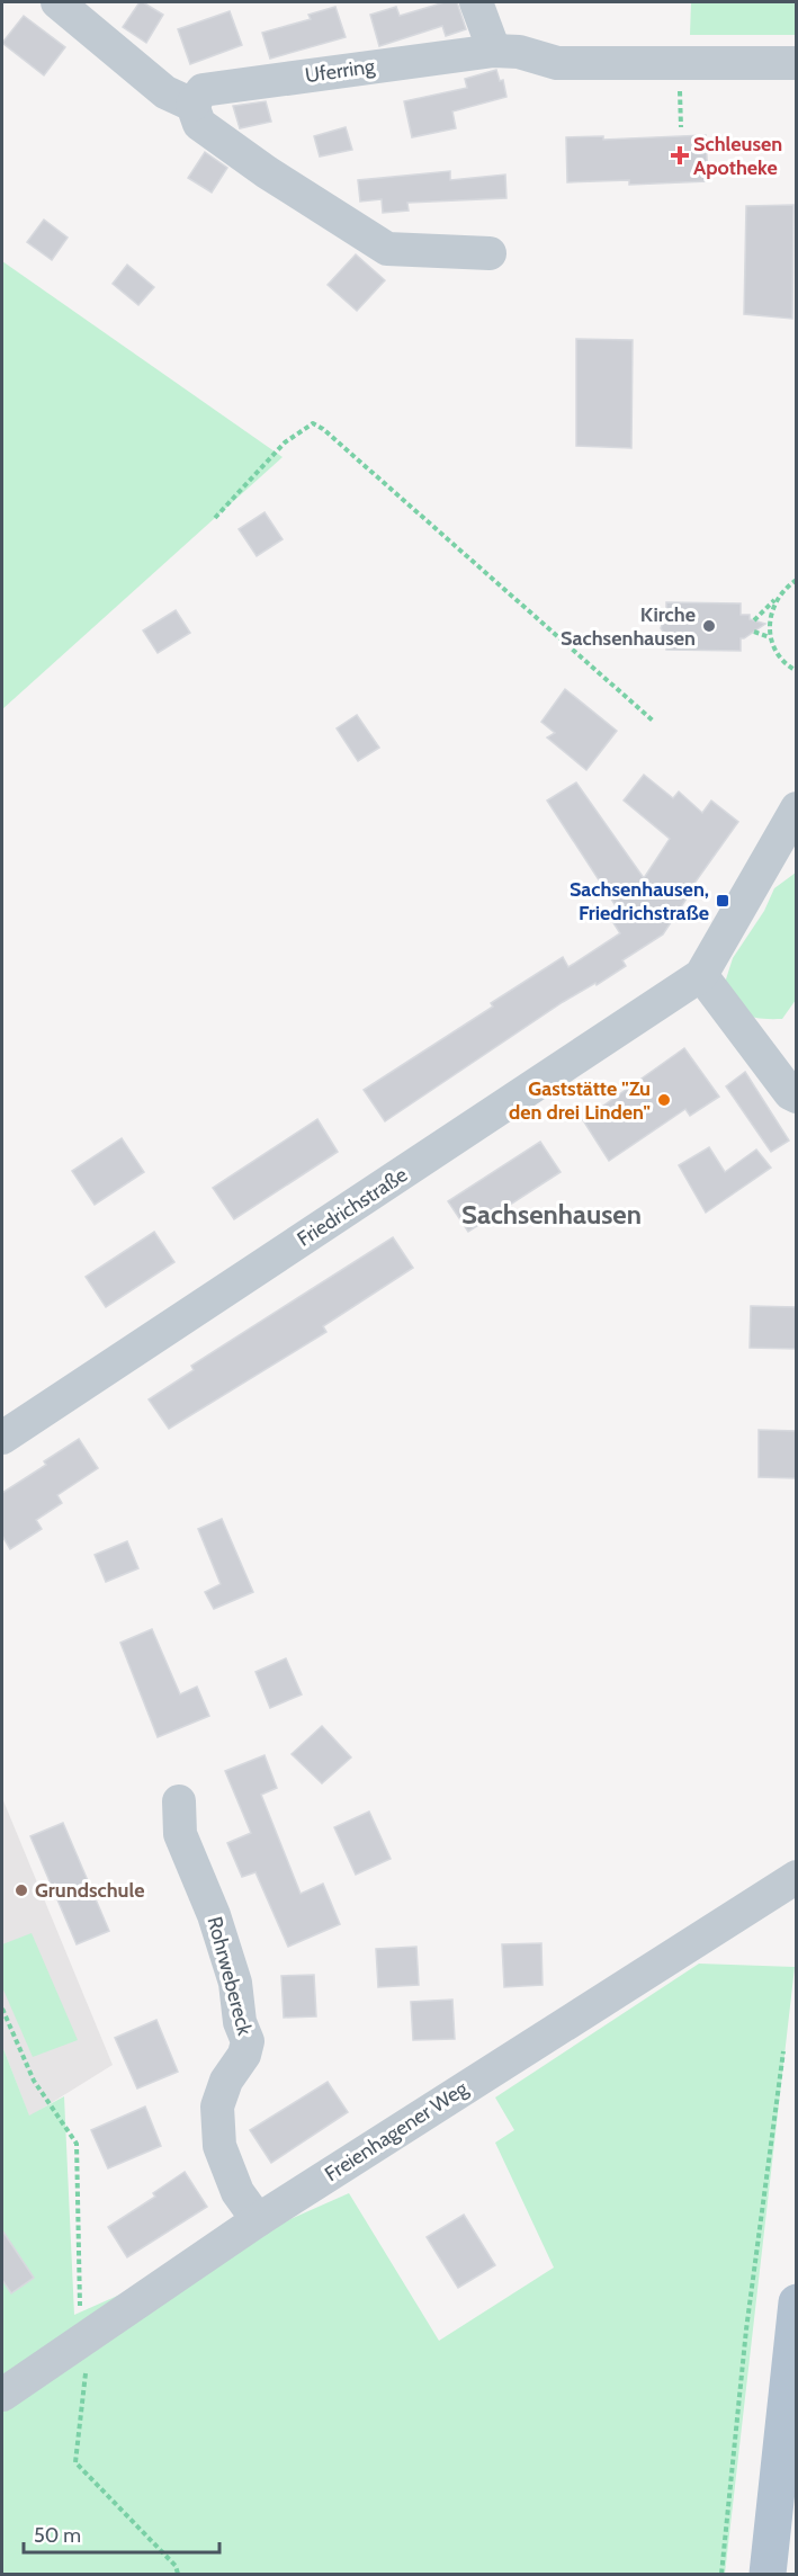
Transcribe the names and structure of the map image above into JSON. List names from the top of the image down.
{
  "streets": {
    "street": [
      "Uferring",
      "Friedrichstraße",
      "Rohrwebereck",
      "Freienhagener Weg"
    ]
  },
  "crossings": [
    ["Rohrwebereck", "Freienhagener Weg"]
  ],
  "districts": ["Sachsenhausen"],
  "places": {
    "health": ["Schleusen Apotheke"],
    "other": ["Kirche Sachsenhausen", "Gaststätte \"Zu den drei Linden\"", "Grundschule"],
    "transit": ["Sachsenhausen, Friedrichstraße"]
  },
  "scale_bar": "50 m"
}
